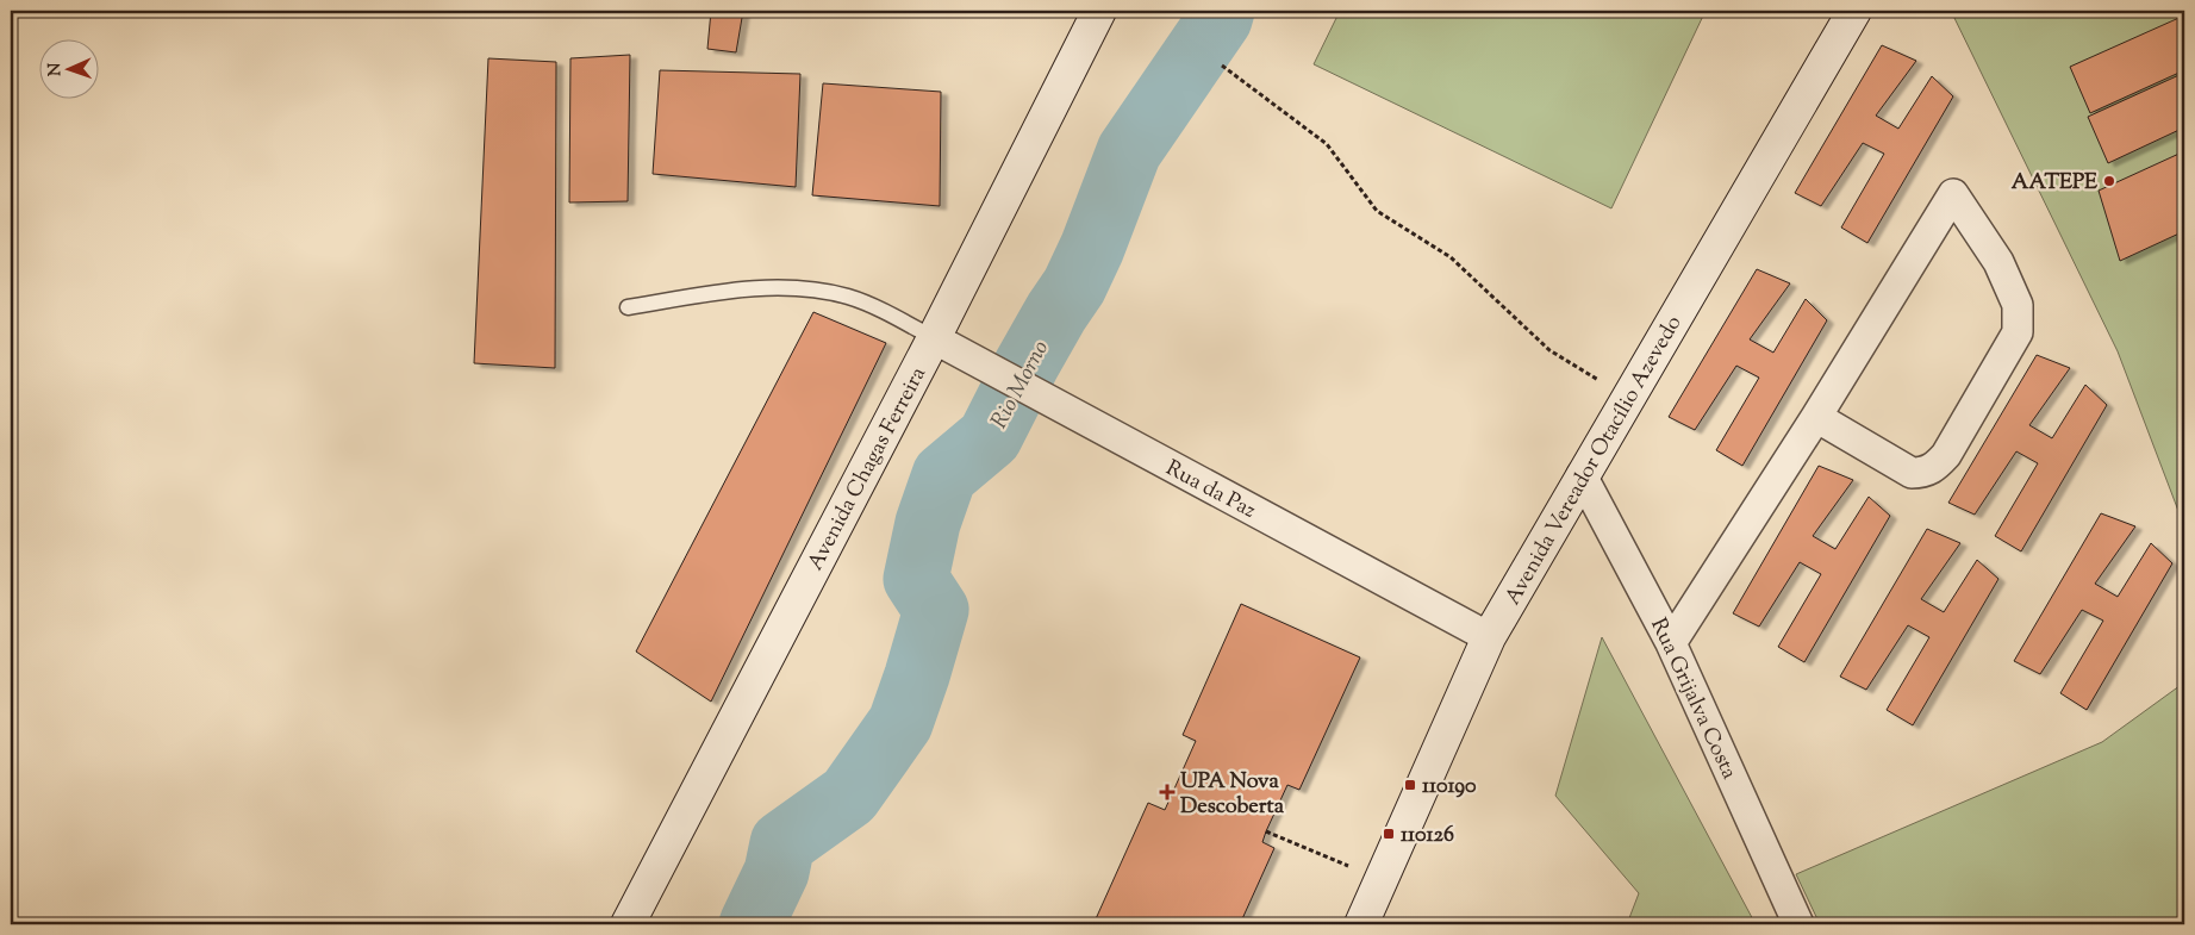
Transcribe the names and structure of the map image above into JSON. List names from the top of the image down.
{
  "streets": {
    "main road": ["Avenida Vereador Otacílio Azevedo", "Avenida Chagas Ferreira"],
    "street": ["Rua da Paz", "Rua Grijalva Costa"]
  },
  "crossings": [
    ["Avenida Vereador Otacílio Azevedo", "Rua da Paz"],
    ["Avenida Vereador Otacílio Azevedo", "Rua Grijalva Costa"],
    ["Avenida Chagas Ferreira", "Rua da Paz"]
  ],
  "water": ["Rio Morno"],
  "places": {
    "other": ["AATEPE"],
    "transit": ["110190", "110126"],
    "health": ["UPA Nova Descoberta"]
  },
  "north": "left"
}
